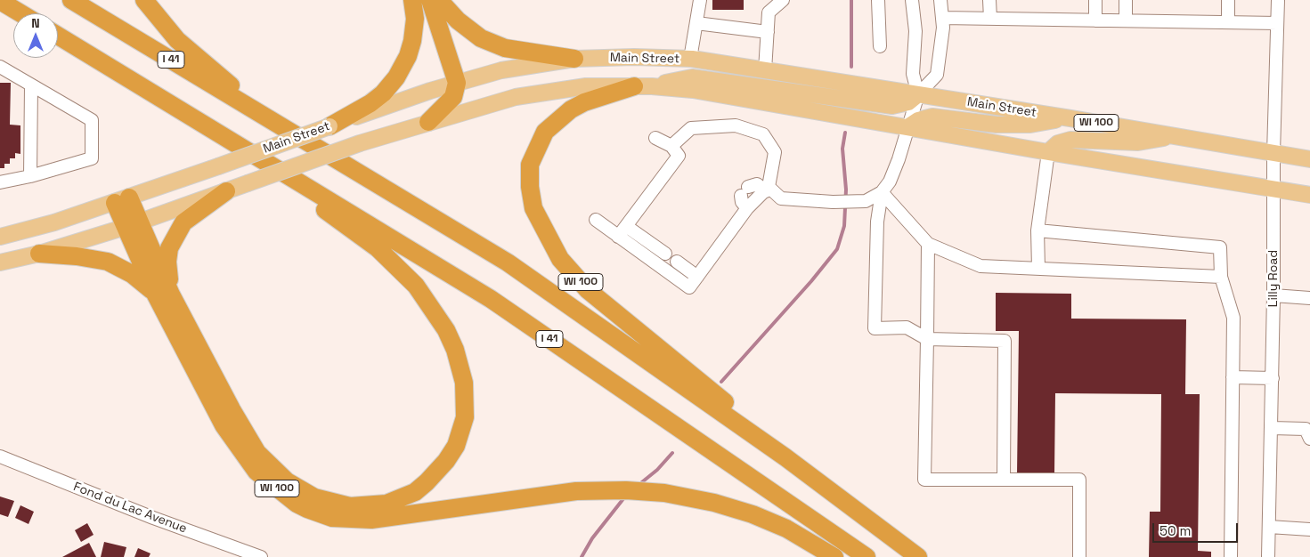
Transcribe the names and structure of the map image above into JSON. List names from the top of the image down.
{
  "streets": {
    "highway": ["I 41", "WI 100"],
    "main road": ["Main Street"],
    "street": ["Lilly Road", "Fond du Lac Avenue"]
  },
  "crossings": [
    ["Main Street", "WI 100"],
    ["Main Street", "Lilly Road"],
    ["I 41", "WI 100"],
    ["WI 100", "Lilly Road"]
  ],
  "scale_bar": "50 m",
  "north": "top"
}
